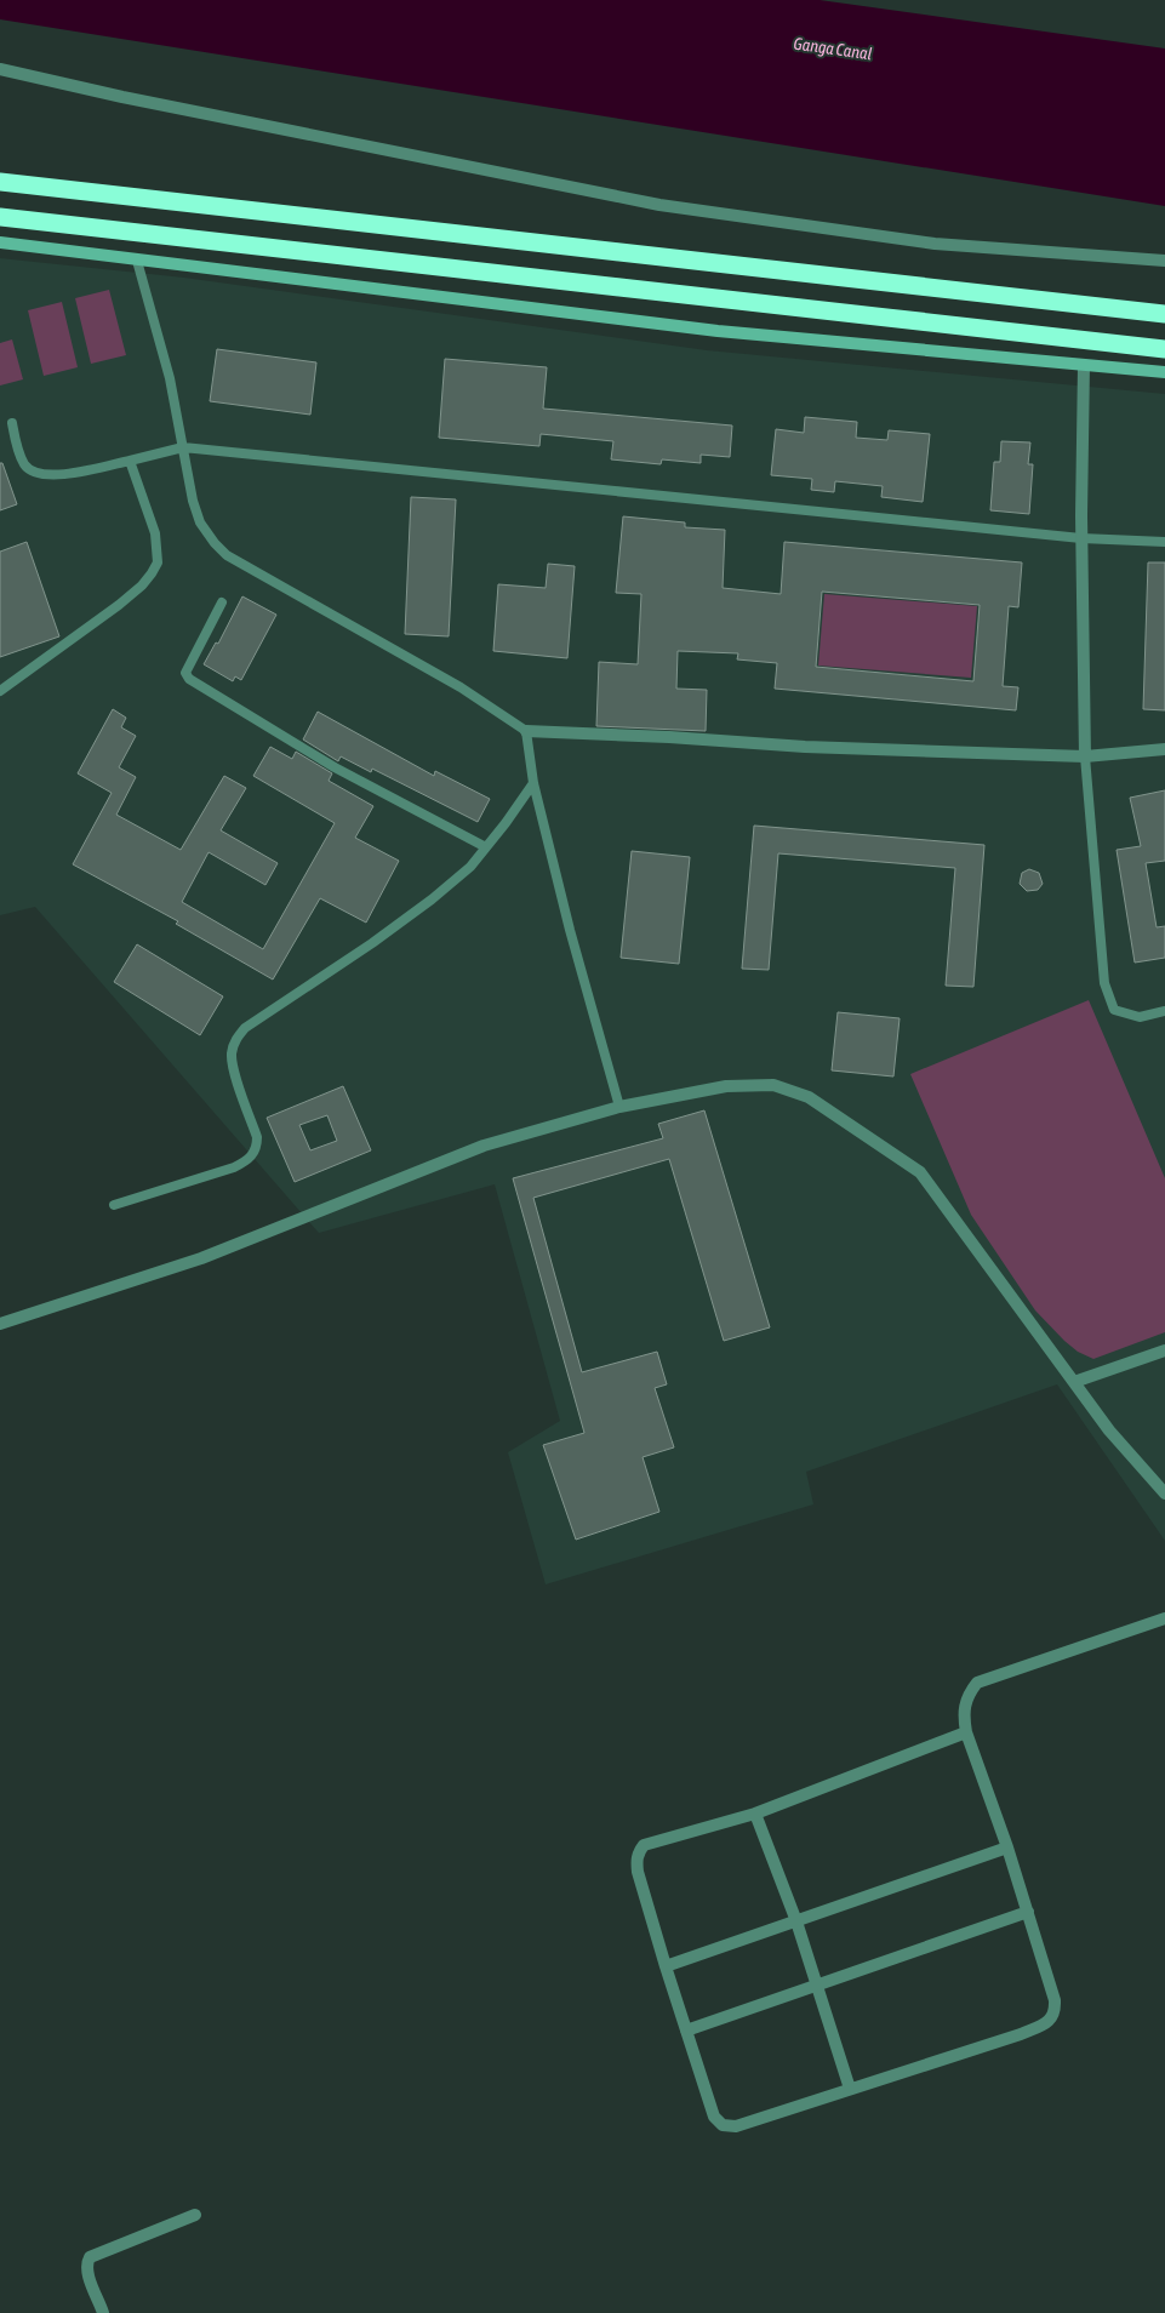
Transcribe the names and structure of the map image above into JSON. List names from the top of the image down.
{
  "water": ["Ganga Canal"]
}
